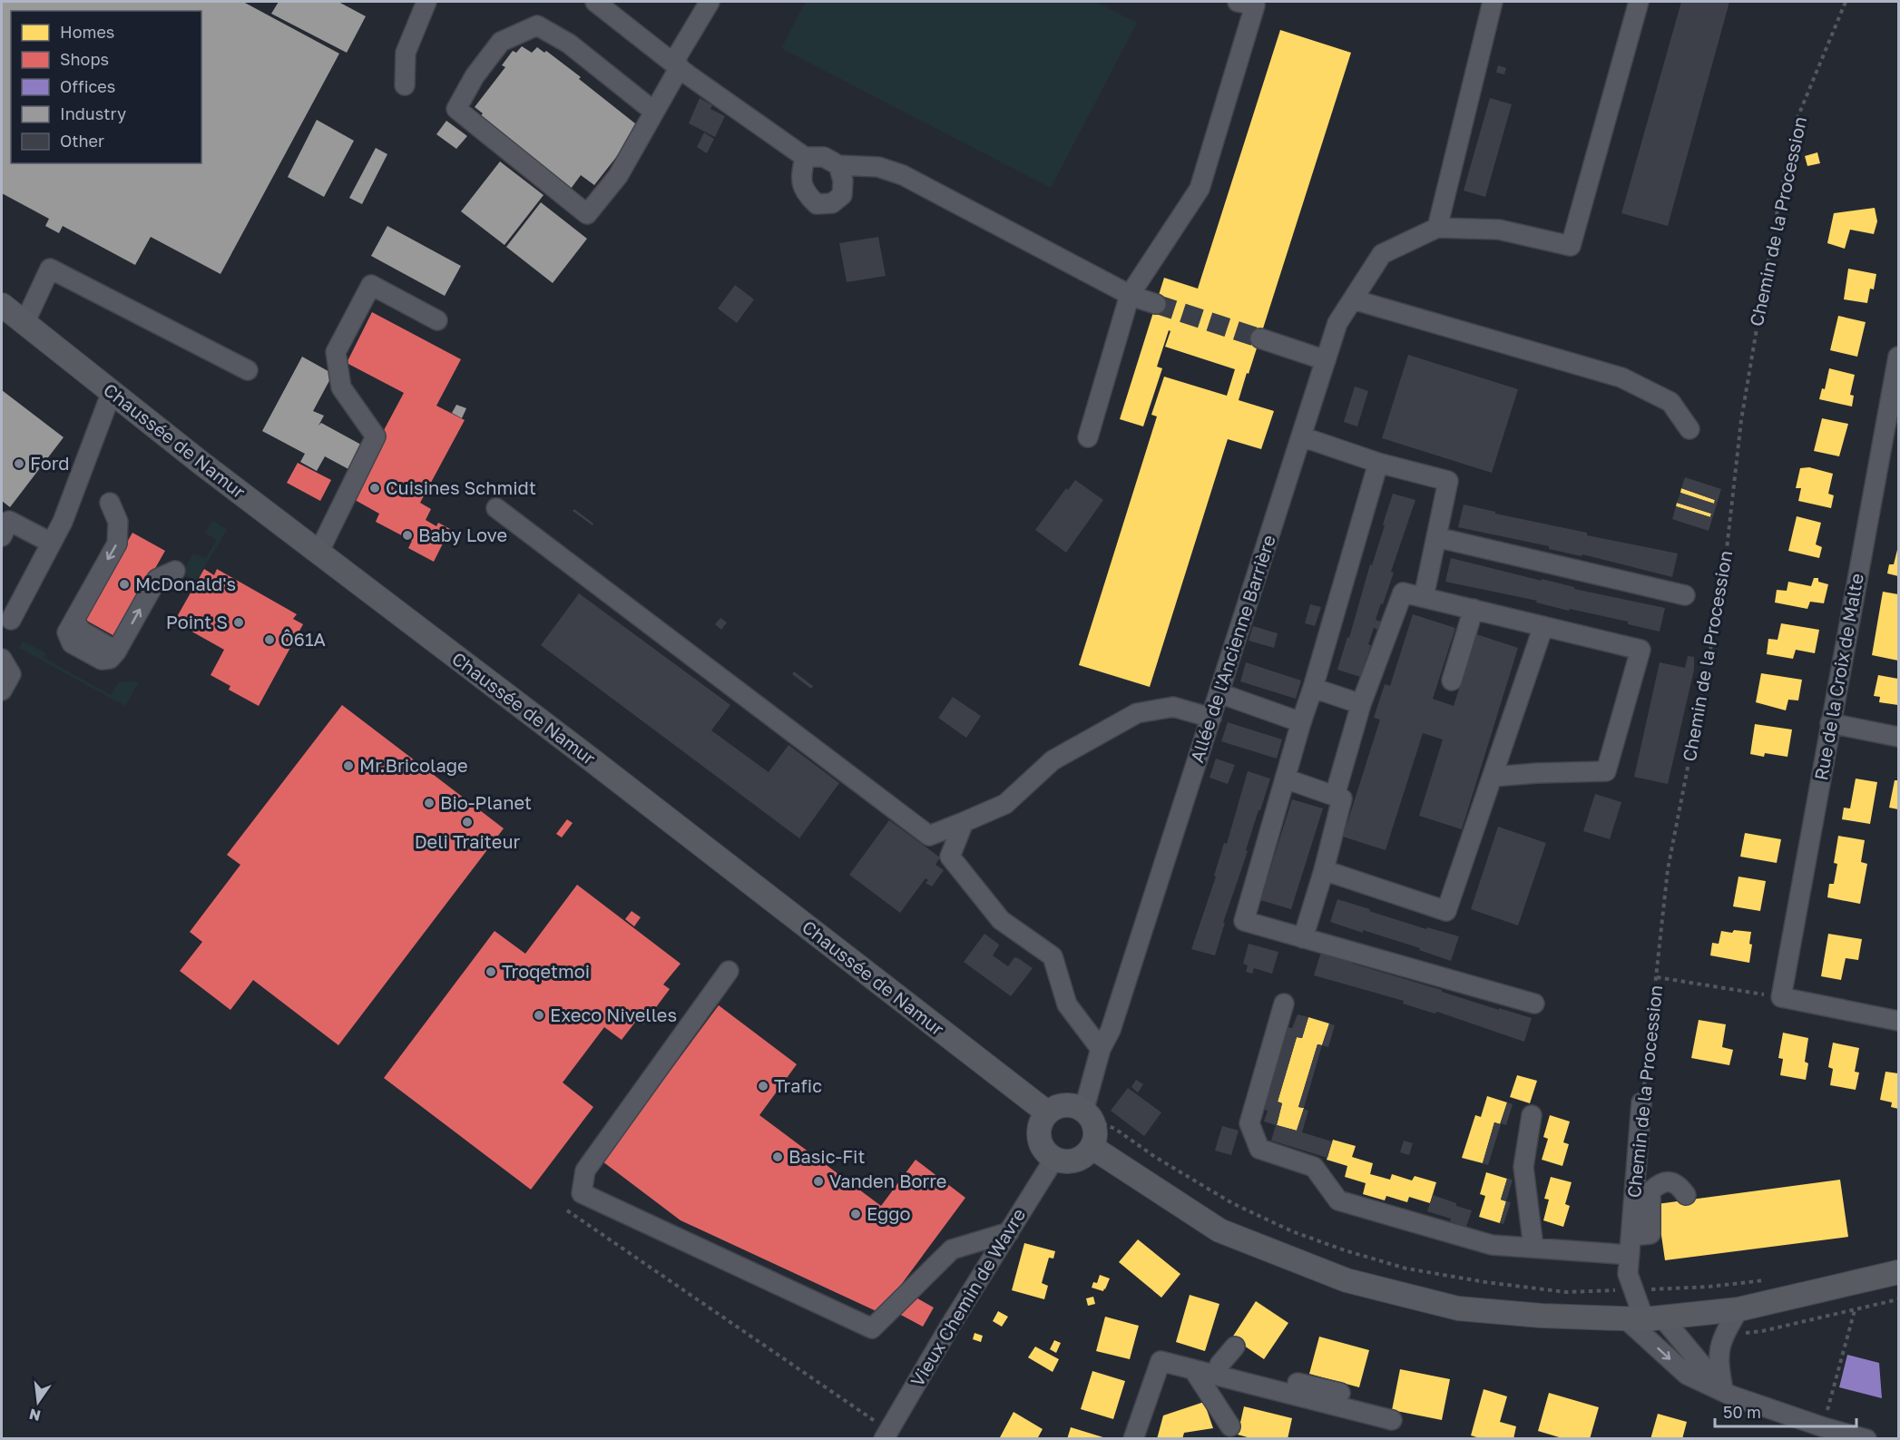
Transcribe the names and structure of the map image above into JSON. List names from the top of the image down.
{
  "streets": {
    "main road": ["Chaussée de Namur"],
    "street": [
      "Chemin de la Procession",
      "Allée de l'Ancienne Barrière",
      "Rue de la Croix de Malte",
      "Vieux Chemin de Wavre"
    ]
  },
  "crossings": [
    ["Chaussée de Namur", "Allée de l'Ancienne Barrière"],
    ["Chaussée de Namur", "Vieux Chemin de Wavre"],
    ["Allée de l'Ancienne Barrière", "Vieux Chemin de Wavre"]
  ],
  "places": [
    "Ford",
    "Cuisines Schmidt",
    "Baby Love",
    "McDonald's",
    "Point S",
    "Ô61A",
    "Mr.Bricolage",
    "Bio-Planet",
    "Deli Traiteur",
    "Troqetmoi",
    "Execo Nivelles",
    "Trafic",
    "Basic-Fit",
    "Vanden Borre",
    "Eggo"
  ],
  "legend": [
    "Homes",
    "Shops",
    "Offices",
    "Industry",
    "Other"
  ],
  "scale_bar": "50 m",
  "north": "bottom"
}
